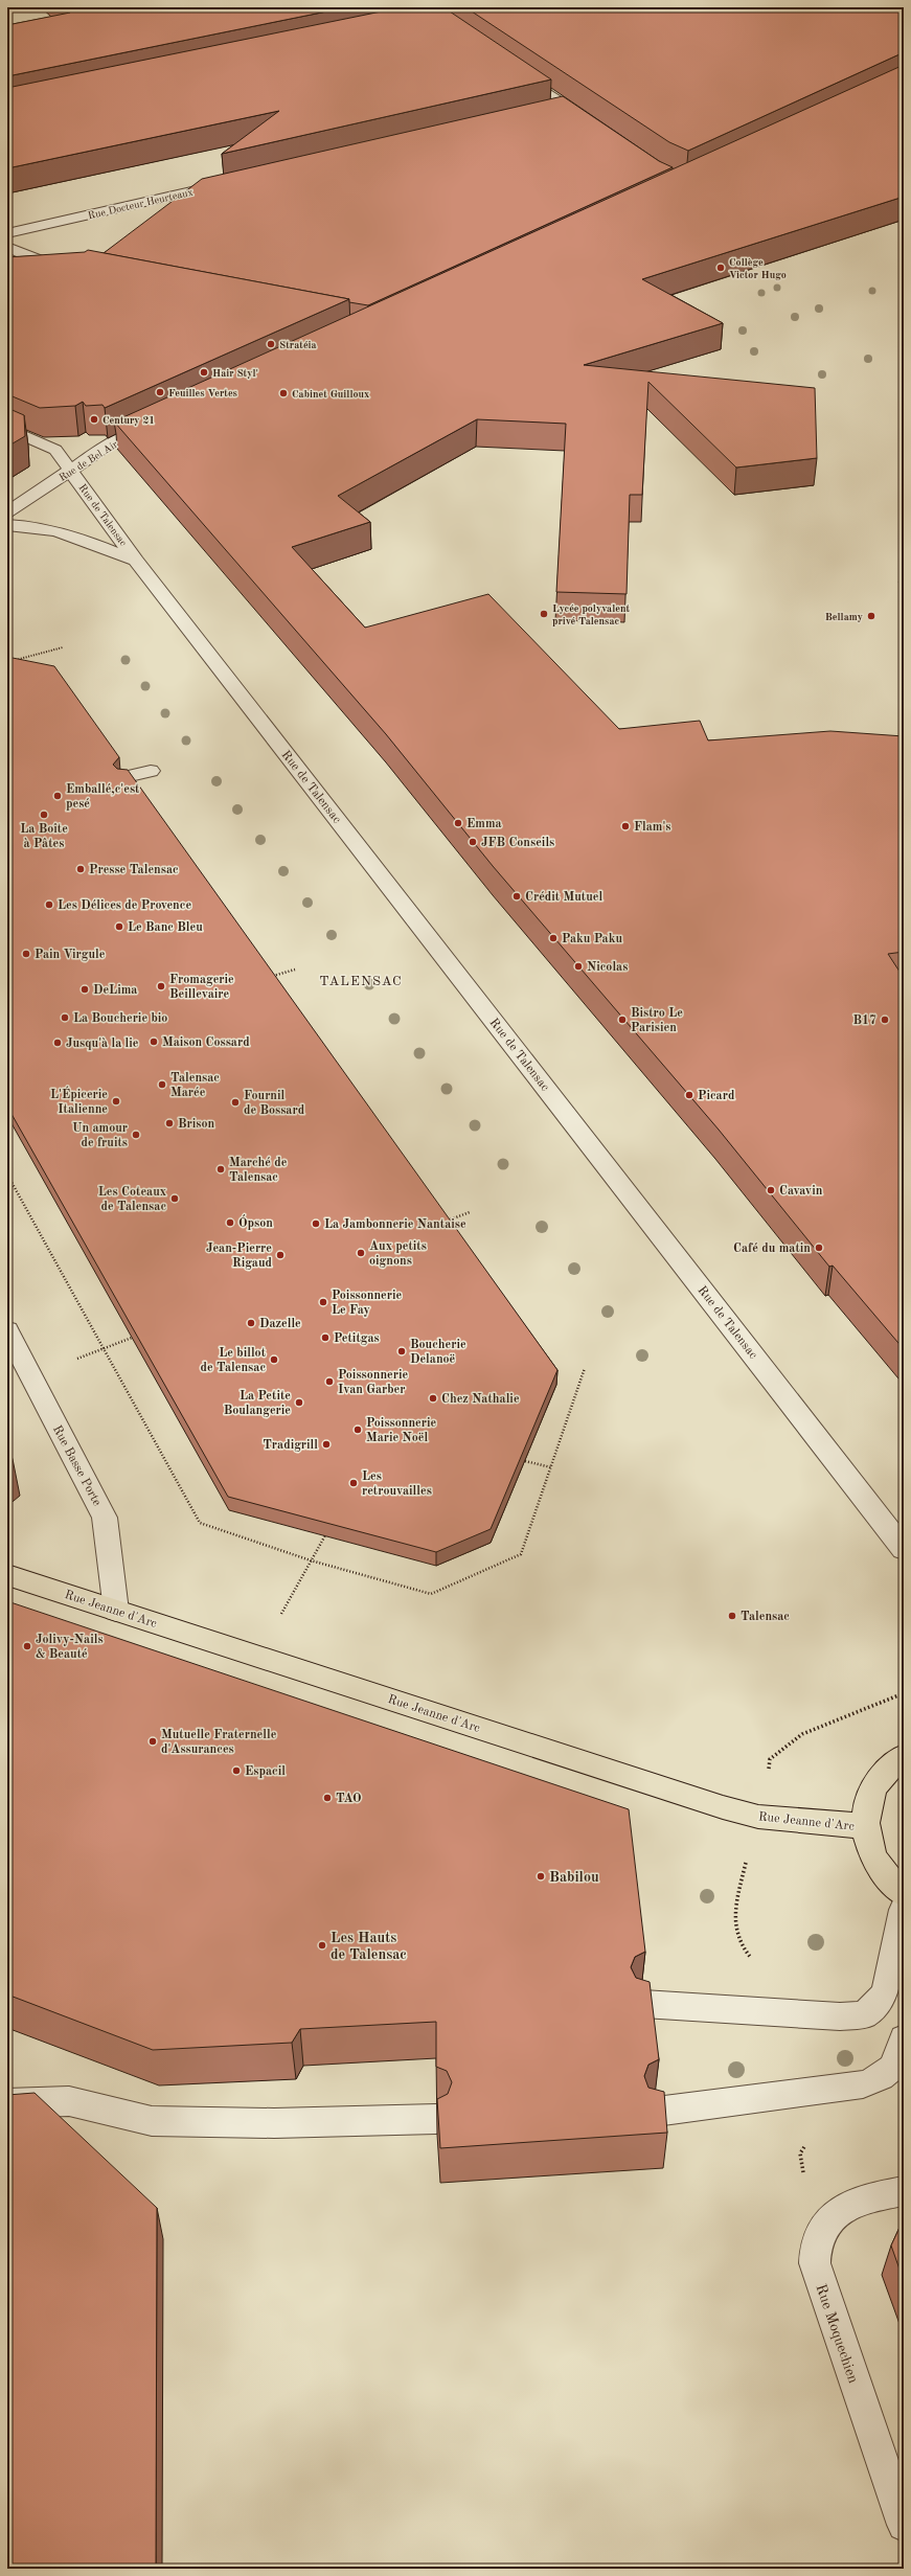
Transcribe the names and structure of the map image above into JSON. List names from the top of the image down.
{
  "streets": {
    "main road": ["Rue Jeanne d'Arc"],
    "street": [
      "Rue Docteur Heurteaux",
      "Rue de Bel Air",
      "Rue de Talensac",
      "Rue Basse Porte",
      "Rue Moquechien"
    ]
  },
  "crossings": [
    ["Rue de Bel Air", "Rue de Talensac"],
    ["Rue Basse Porte", "Rue Jeanne d'Arc"]
  ],
  "districts": ["TALENSAC"],
  "places": [
    "Collège Victor Hugo",
    "Stratéia",
    "Hair Styl'",
    "Feuilles Vertes",
    "Cabinet Guilloux",
    "Century 21",
    "Lycée polyvalent privé Talensac",
    "Bellamy",
    "Emballé,c'est pesé",
    "La Boîte à Pâtes",
    "Emma",
    "Flam's",
    "JFB Conseils",
    "Presse Talensac",
    "Crédit Mutuel",
    "Les Délices de Provence",
    "Le Banc Bleu",
    "Paku Paku",
    "Pain Virgule",
    "Nicolas",
    "Fromagerie Beillevaire",
    "DeLima",
    "La Boucherie bio",
    "Bistro Le Parisien",
    "B17",
    "Maison Cossard",
    "Jusqu'à la lie",
    "Talensac Marée",
    "Picard",
    "L'Épicerie Italienne",
    "Fournil de Bossard",
    "Brison",
    "Un amour de fruits",
    "Marché de Talensac",
    "Cavavin",
    "Les Coteaux de Talensac",
    "Ópson",
    "La Jambonnerie Nantaise",
    "Café du matin",
    "Aux petits oignons",
    "Jean-Pierre Rigaud",
    "Poissonnerie Le Fay",
    "Dazelle",
    "Petitgas",
    "Boucherie Delanoë",
    "Le billot de Talensac",
    "Poissonnerie Ivan Garber",
    "Chez Nathalie",
    "La Petite Boulangerie",
    "Poissonnerie Marie Noël",
    "Tradigrill",
    "Les retrouvailles",
    "Talensac",
    "Jolivy-Nails & Beauté",
    "Mutuelle Fraternelle d'Assurances",
    "Espacil",
    "TAO",
    "Babilou",
    "Les Hauts de Talensac"
  ]
}
